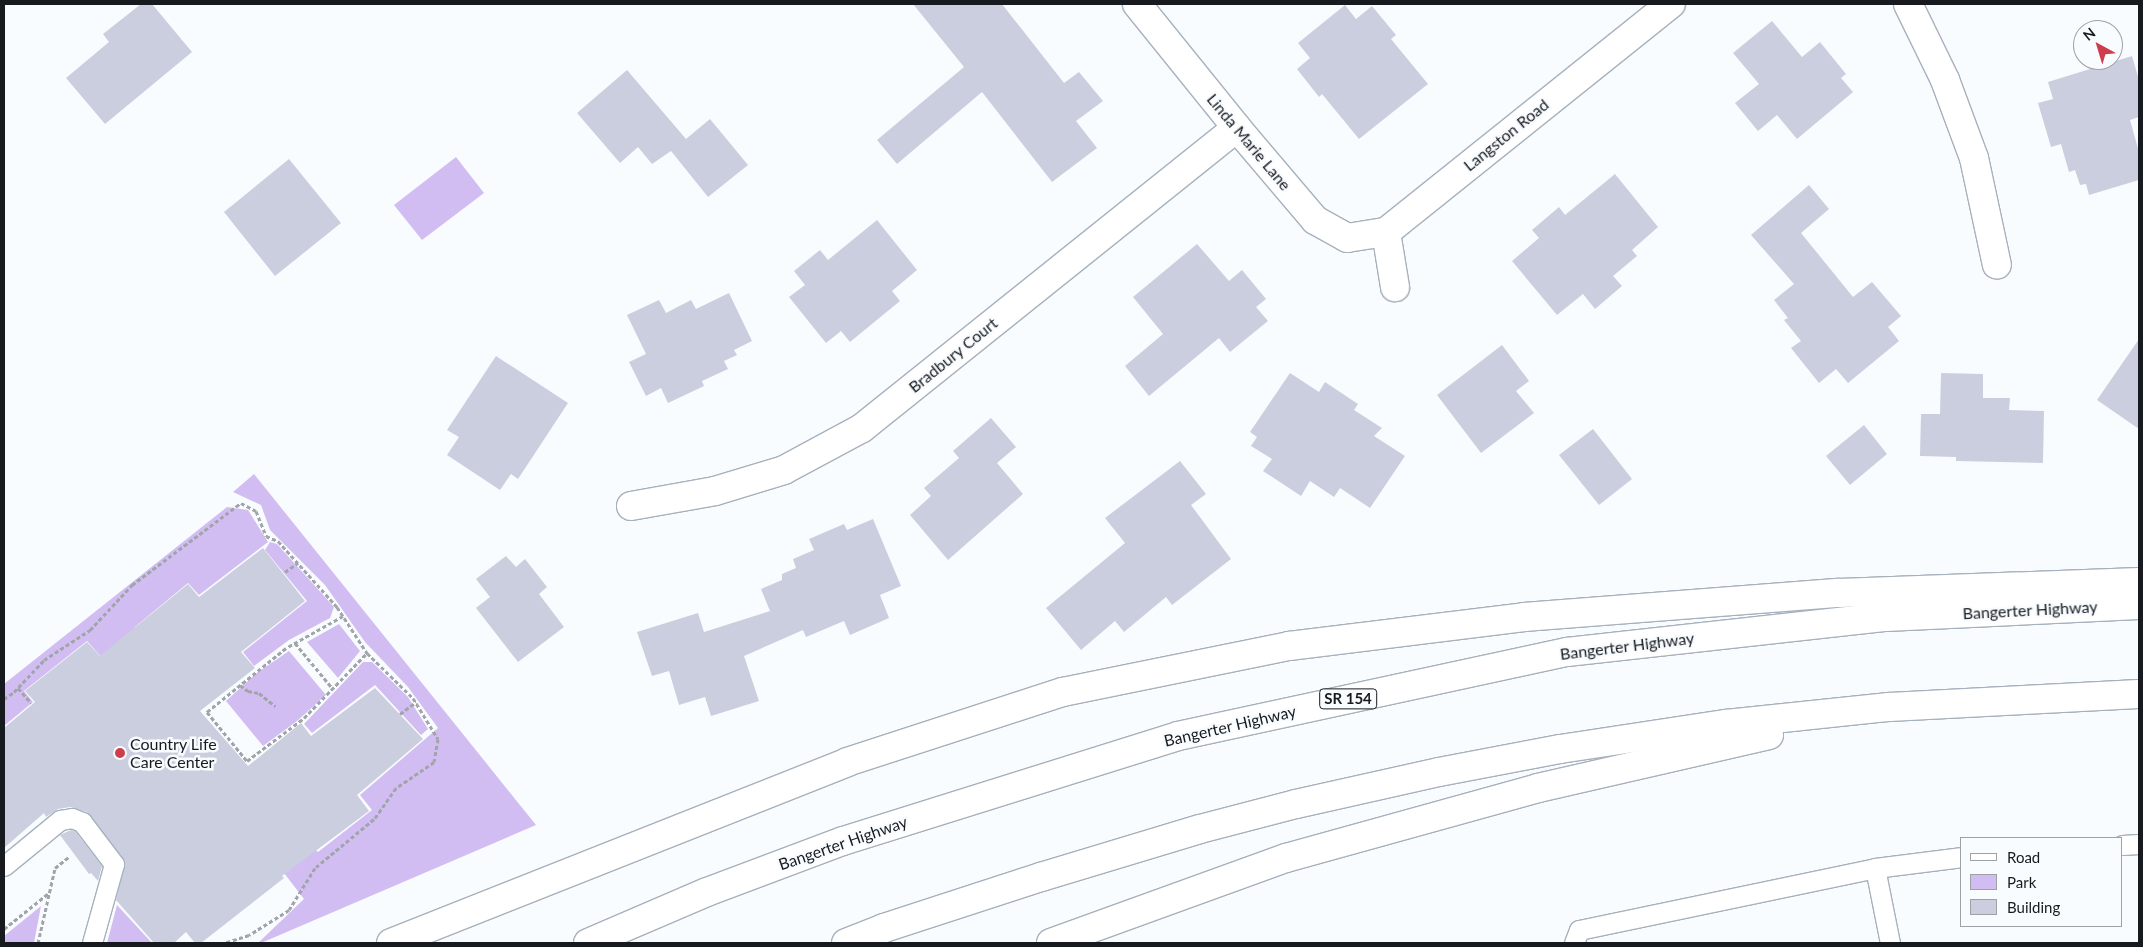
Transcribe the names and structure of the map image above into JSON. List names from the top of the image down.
{
  "streets": {
    "main road": [
      "Langston Road",
      "Linda Marie Lane",
      "Bradbury Court",
      "Bangerter Highway",
      "SR 154"
    ]
  },
  "crossings": [
    ["Langston Road", "Linda Marie Lane"],
    ["Linda Marie Lane", "Bradbury Court"]
  ],
  "places": ["Country Life Care Center"],
  "legend": ["Road", "Park", "Building"],
  "north": "top left"
}
